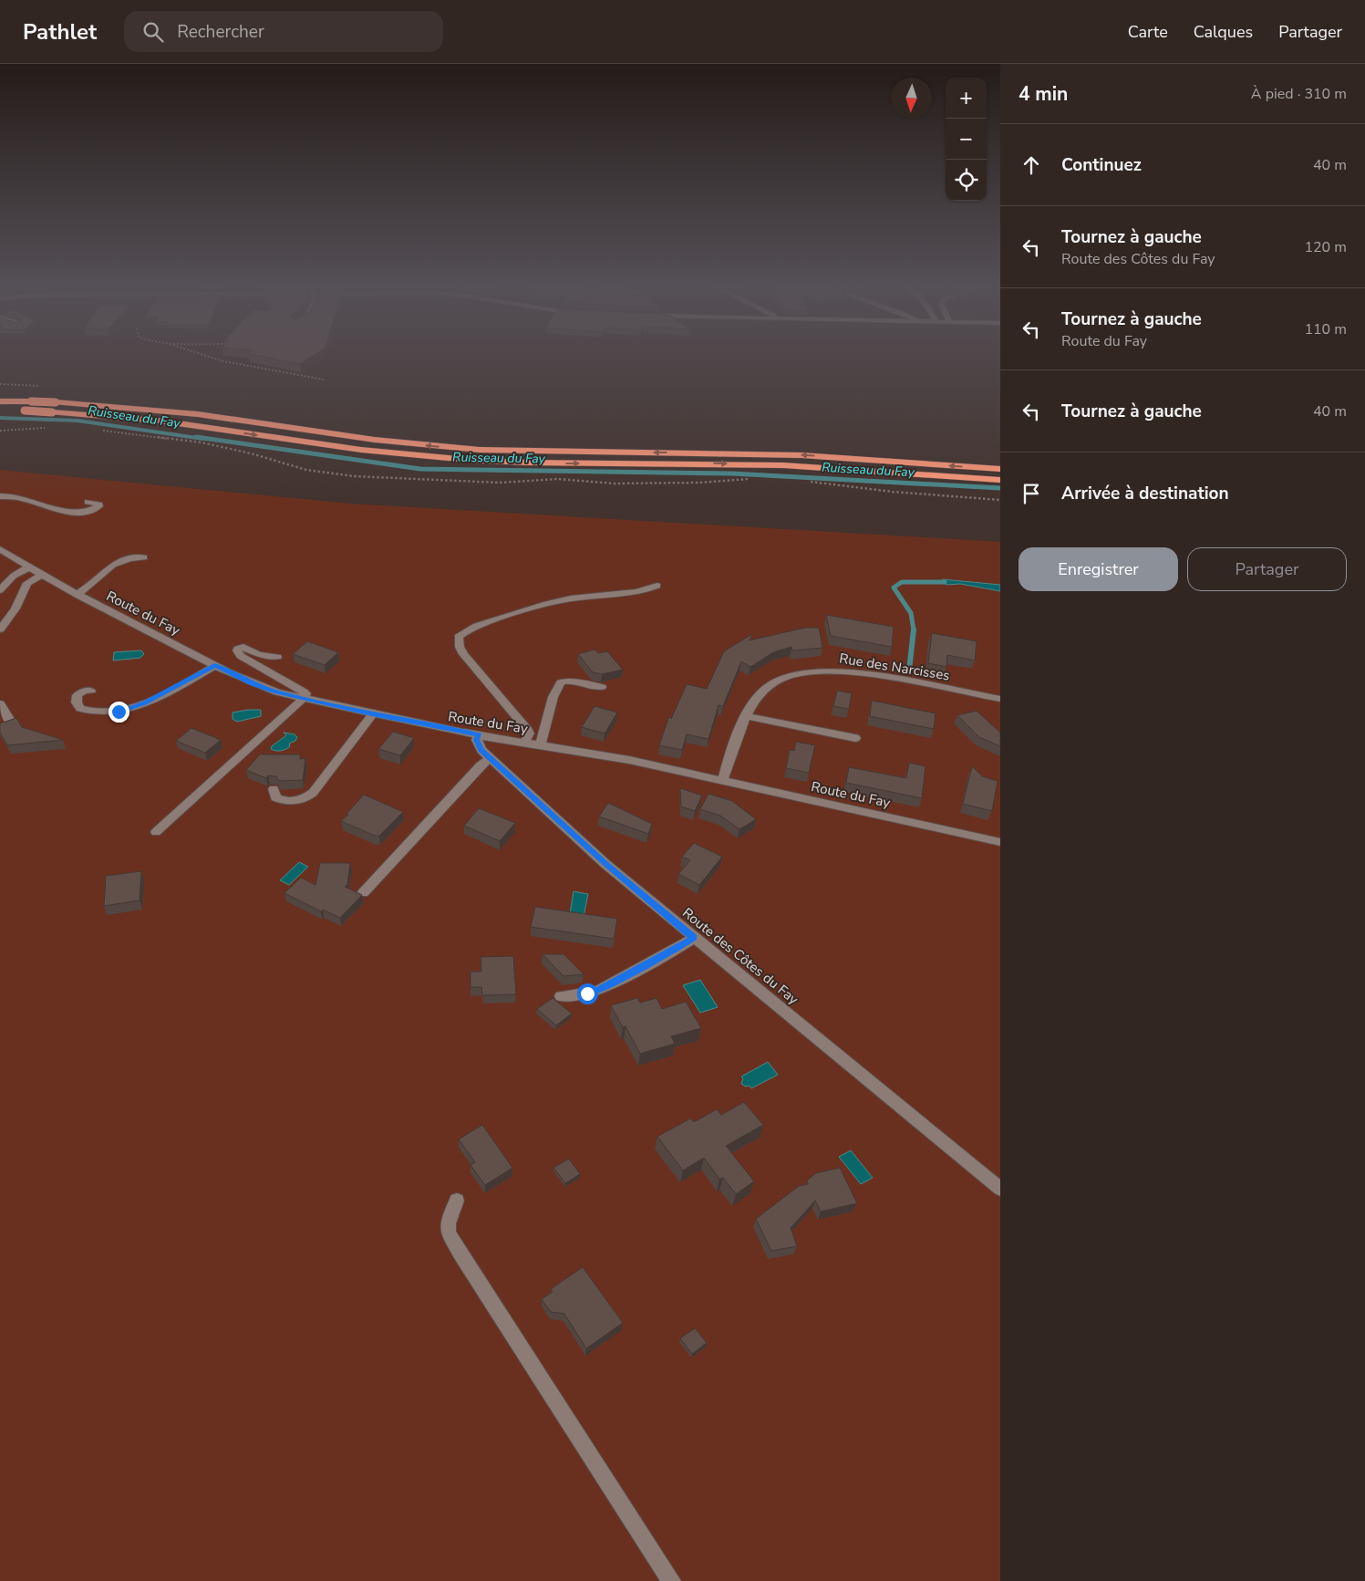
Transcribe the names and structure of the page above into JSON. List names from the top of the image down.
{
  "streets": {
    "street": ["Route du Fay", "Rue des Narcisses", "Route des Côtes du Fay"]
  },
  "crossings": [
    ["Route du Fay", "Rue des Narcisses"],
    ["Route du Fay", "Route des Côtes du Fay"]
  ],
  "water": ["Ruisseau du Fay"],
  "north": "bottom",
  "page": {
    "header": "Pathlet",
    "search": "Rechercher",
    "nav": ["Carte", "Calques", "Partager"],
    "heading": ["4 min", "À pied · 310 m"],
    "map_buttons": ["+", "−"],
    "list": [
      ["Continuez", "40 m"],
      ["Tournez à gauche", "Route des Côtes du Fay", "120 m"],
      ["Tournez à gauche", "Route du Fay", "110 m"],
      ["Tournez à gauche", "40 m"],
      "Arrivée à destination"
    ],
    "buttons": ["Enregistrer", "Partager"]
  }
}
